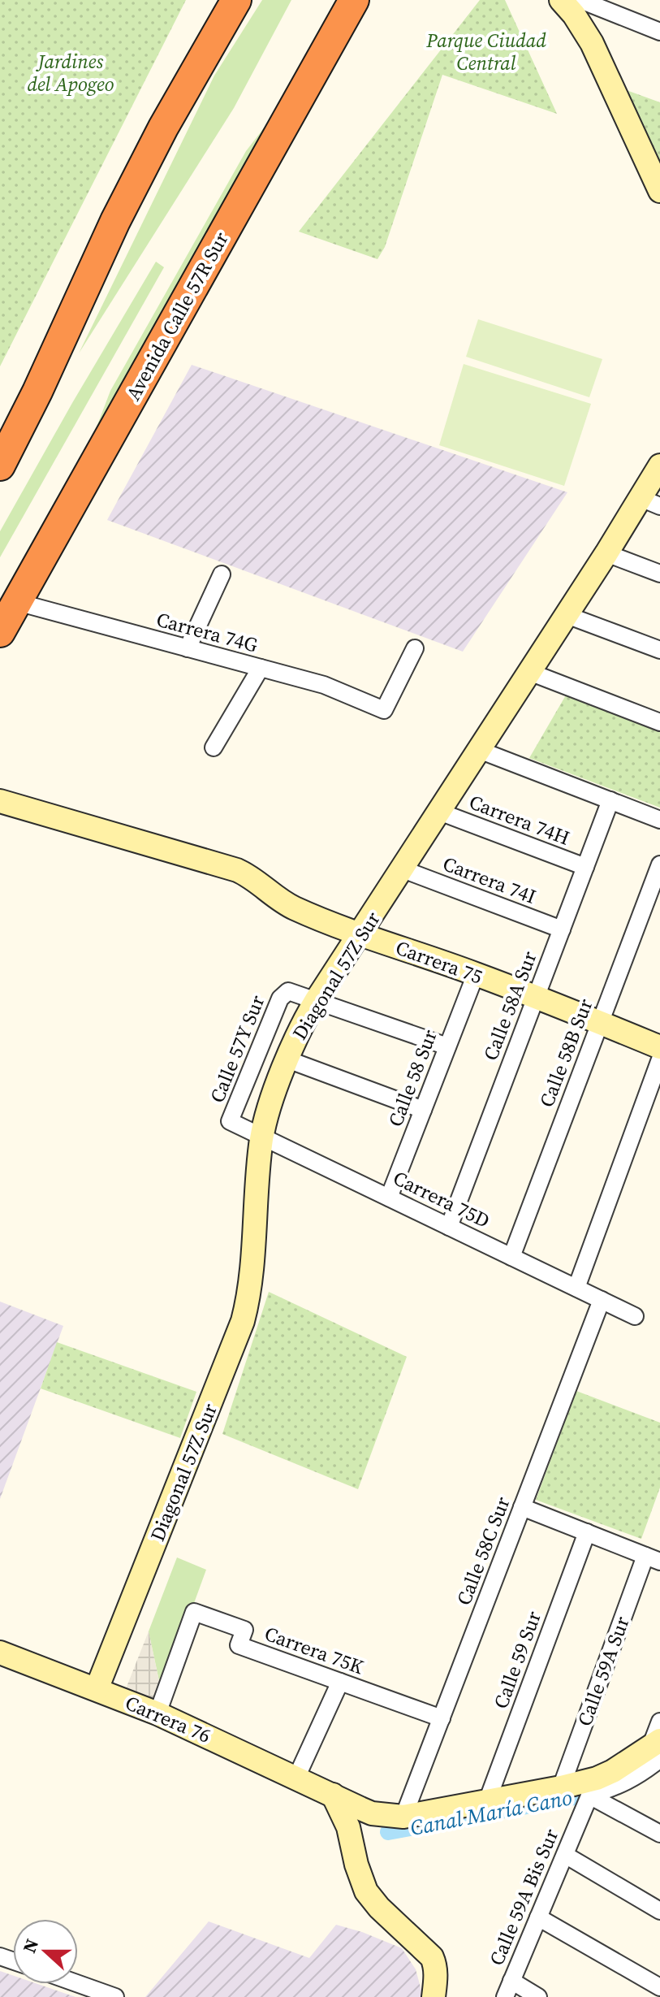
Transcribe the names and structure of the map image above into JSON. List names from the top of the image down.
{
  "streets": {
    "highway": ["Avenida Calle 57R Sur"],
    "street": [
      "Carrera 74G",
      "Carrera 74H",
      "Carrera 74I",
      "Carrera 75",
      "Diagonal 57Z Sur",
      "Calle 58A Sur",
      "Calle 57Y Sur",
      "Calle 58B Sur",
      "Calle 58 Sur",
      "Carrera 75D",
      "Calle 58C Sur",
      "Carrera 75K",
      "Calle 59 Sur",
      "Calle 59A Sur",
      "Carrera 76",
      "Calle 59A Bis Sur"
    ]
  },
  "crossings": [
    ["Avenida Calle 57R Sur", "Carrera 74G"],
    ["Carrera 74H", "Diagonal 57Z Sur"],
    ["Carrera 74H", "Calle 58A Sur"],
    ["Carrera 74I", "Diagonal 57Z Sur"],
    ["Carrera 74I", "Calle 58A Sur"],
    ["Carrera 75", "Diagonal 57Z Sur"],
    ["Carrera 75", "Calle 58A Sur"],
    ["Carrera 75", "Calle 58B Sur"],
    ["Carrera 75", "Calle 58 Sur"],
    ["Diagonal 57Z Sur", "Calle 57Y Sur"],
    ["Diagonal 57Z Sur", "Carrera 75D"],
    ["Diagonal 57Z Sur", "Carrera 76"],
    ["Calle 58A Sur", "Carrera 75D"],
    ["Calle 57Y Sur", "Carrera 75D"],
    ["Calle 58B Sur", "Carrera 75D"],
    ["Calle 58 Sur", "Carrera 75D"],
    ["Carrera 75D", "Calle 58C Sur"],
    ["Calle 58C Sur", "Carrera 75K"],
    ["Calle 58C Sur", "Carrera 76"],
    ["Carrera 75K", "Carrera 76"],
    ["Calle 59 Sur", "Carrera 76"],
    ["Calle 59A Sur", "Carrera 76"],
    ["Carrera 76", "Calle 59A Bis Sur"]
  ],
  "water": ["Canal María Cano"],
  "parks": ["Parque Ciudad Central", "Jardines del Apogeo"],
  "north": "left"
}
